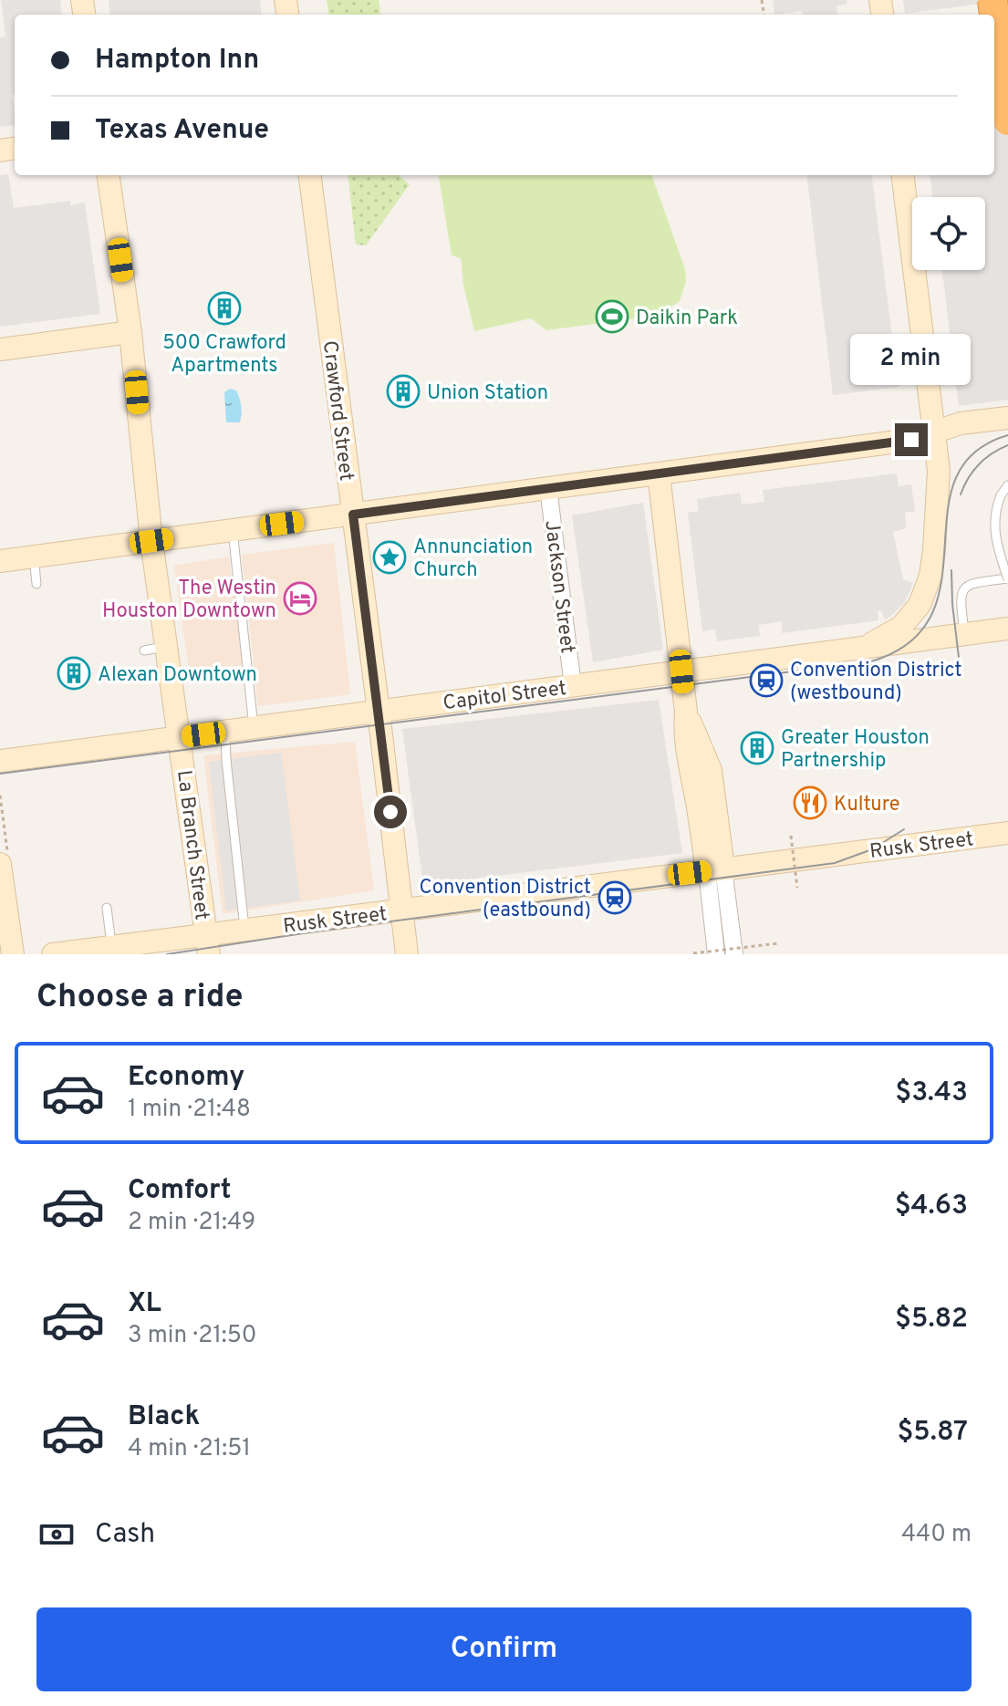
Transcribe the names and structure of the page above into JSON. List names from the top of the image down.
{
  "streets": {
    "street": [
      "Crawford Street",
      "Jackson Street",
      "Capitol Street",
      "Rusk Street",
      "La Branch Street"
    ]
  },
  "crossings": [
    ["Crawford Street", "Capitol Street"],
    ["Crawford Street", "Rusk Street"],
    ["Jackson Street", "Capitol Street"],
    ["Capitol Street", "La Branch Street"],
    ["Rusk Street", "La Branch Street"]
  ],
  "places": {
    "building": [
      "500 Crawford Apartments",
      "Union Station",
      "Alexan Downtown",
      "Greater Houston Partnership"
    ],
    "sports": ["Daikin Park"],
    "place": ["Annunciation Church"],
    "hotel": ["The Westin Houston Downtown"],
    "station": ["Convention District (westbound)", "Convention District (eastbound)"],
    "restaurant": ["Kulture"]
  },
  "page": {
    "banner": ["Hampton Inn", "Texas Avenue"],
    "bubble": "2 min",
    "heading": "Choose a ride",
    "list": [
      {
        "name": "Economy",
        "note": "1 min · 21:48",
        "value": "$3.43"
      },
      {
        "name": "Comfort",
        "note": "2 min · 21:49",
        "value": "$4.63"
      },
      {
        "name": "XL",
        "note": "3 min · 21:50",
        "value": "$5.82"
      },
      {
        "name": "Black",
        "note": "4 min · 21:51",
        "value": "$5.87"
      }
    ],
    "pay": ["Cash", "440 m"],
    "buttons": "Confirm"
  }
}
